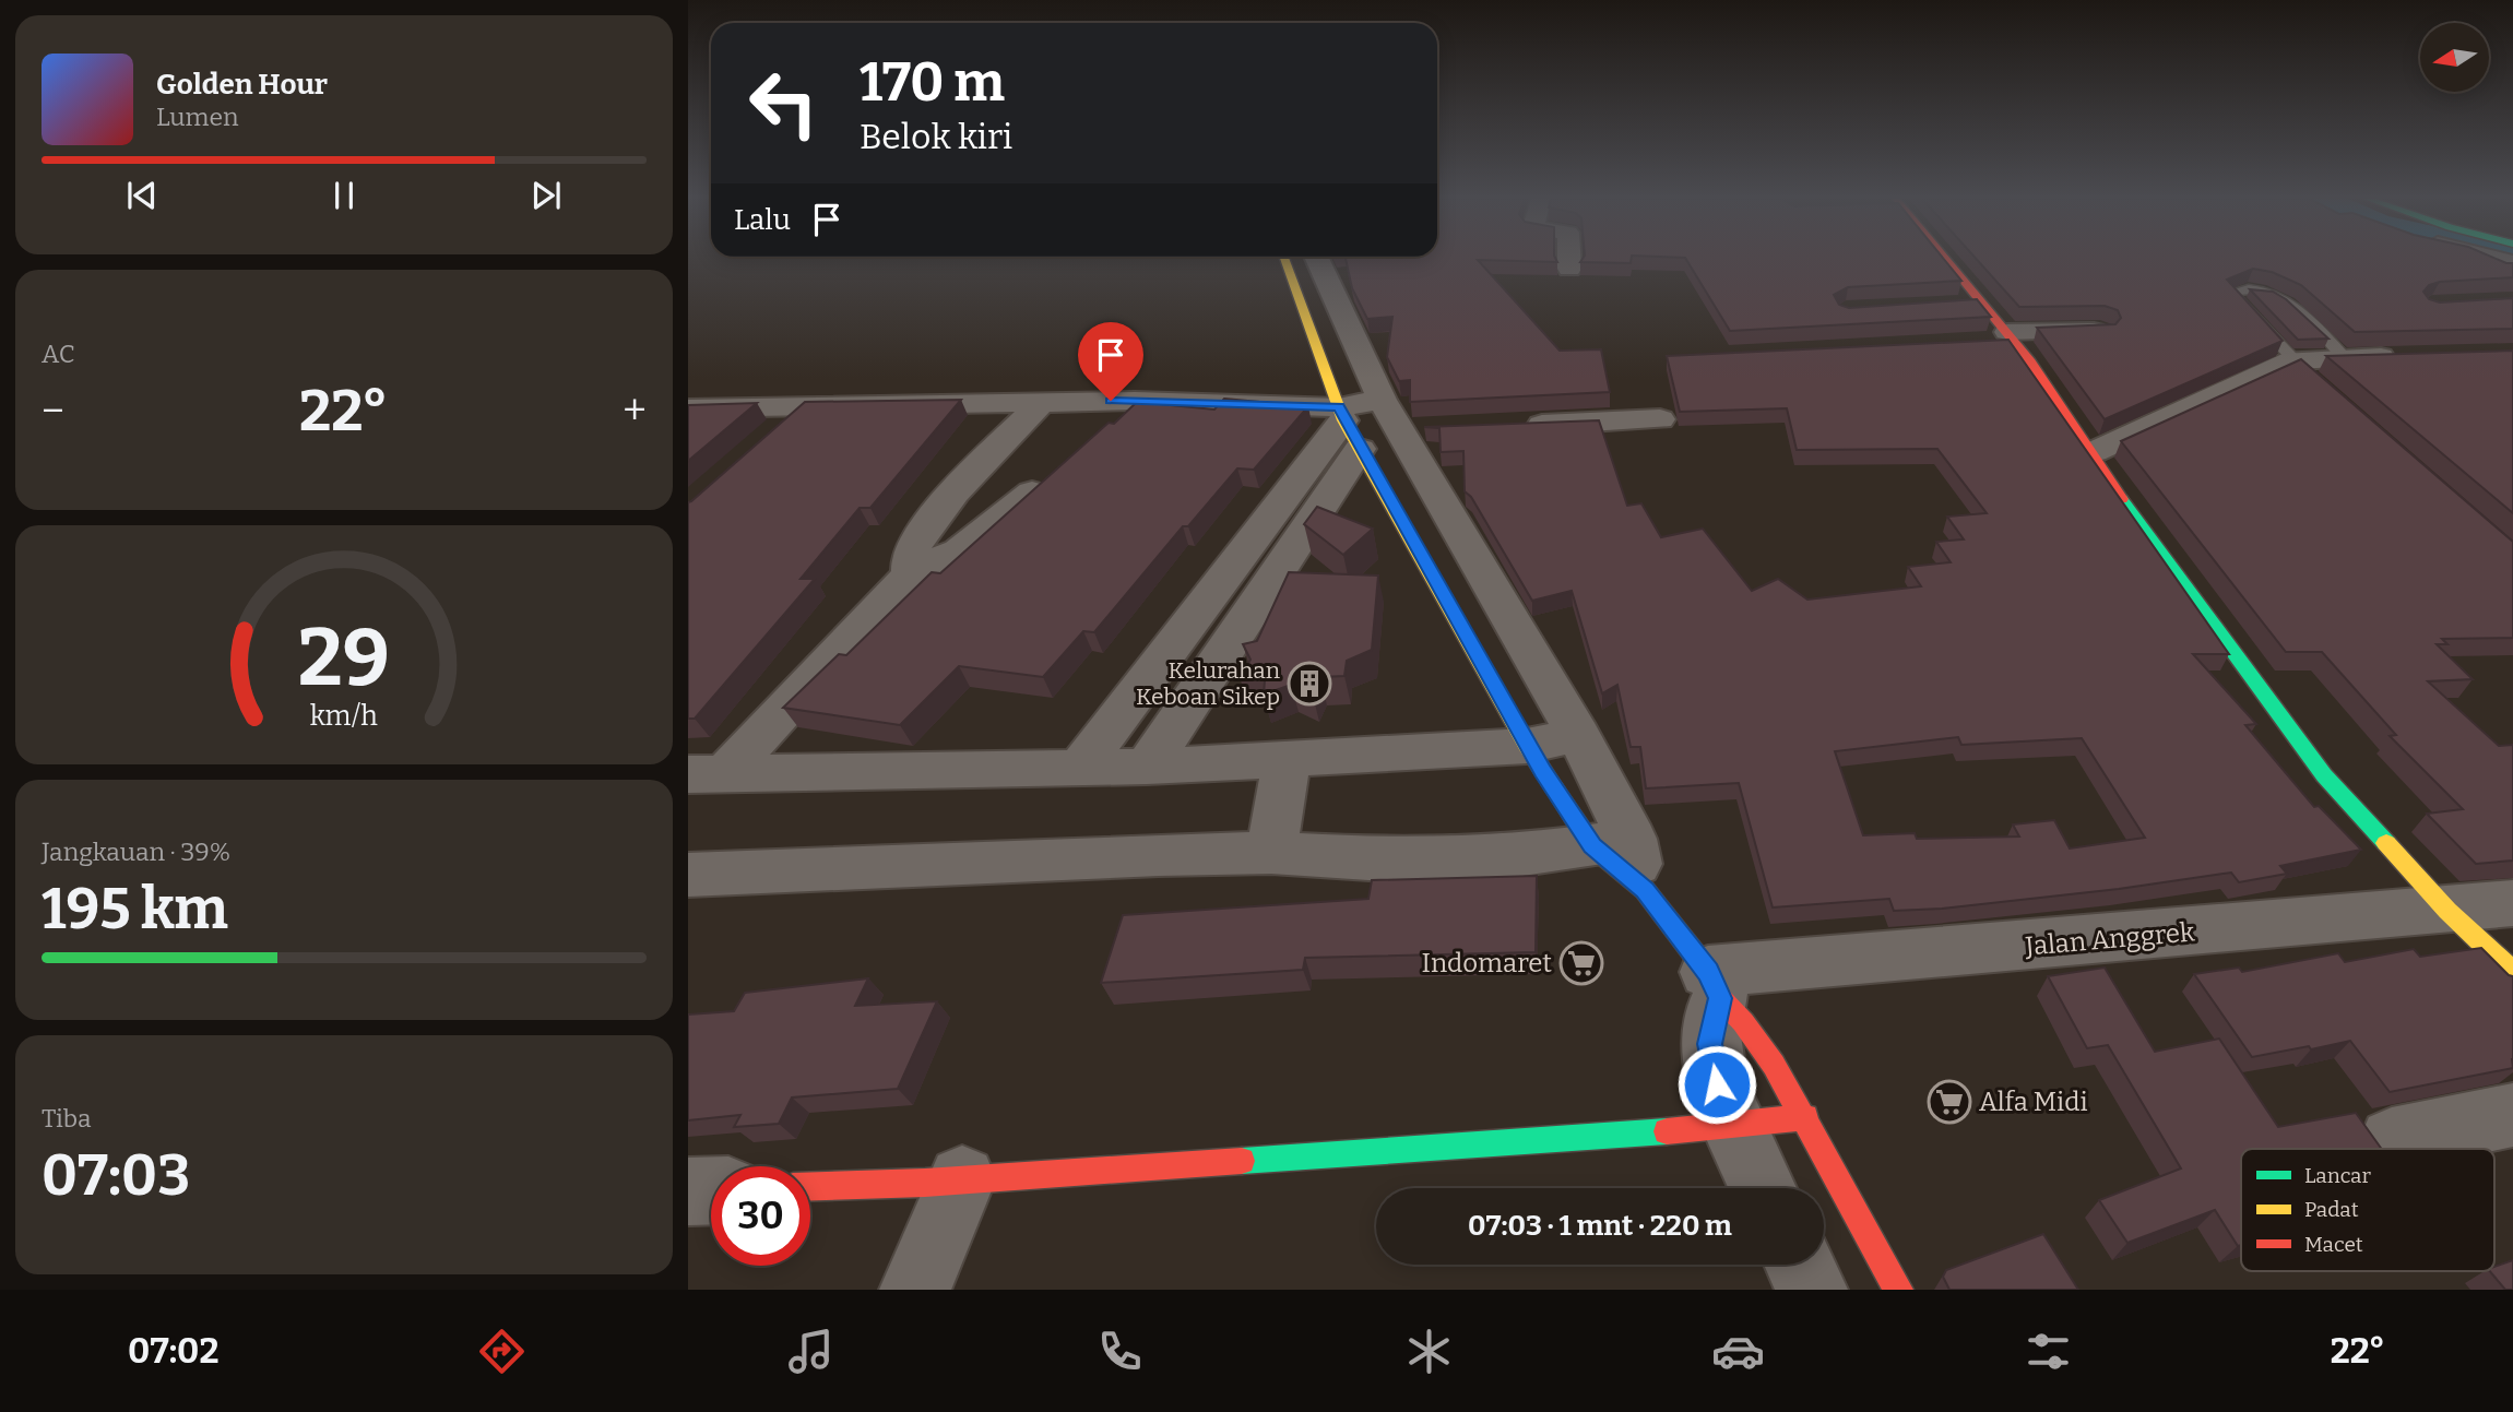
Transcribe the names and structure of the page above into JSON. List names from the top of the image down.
{
  "streets": {
    "street": ["Jalan Anggrek"]
  },
  "places": {
    "building": ["Kelurahan Keboan Sikep"],
    "supermarket": ["Indomaret", "Alfa Midi"]
  },
  "legend": ["Lancar", "Padat", "Macet"],
  "north": "left",
  "page": {
    "turn": ["170 m", "Belok kiri"],
    "song": ["Golden Hour", "Lumen"],
    "then": "Lalu",
    "tile": [
      "AC",
      ["Jangkauan · 39%", "195 km"],
      ["Tiba", "07:03"]
    ],
    "heat": ["−", "22°", "+"],
    "limit": "30",
    "trip": "07:03 · 1 mnt · 220 m",
    "tabs": ["07:02", "22°"],
    "gauge": ["29", "km/h"]
  }
}
